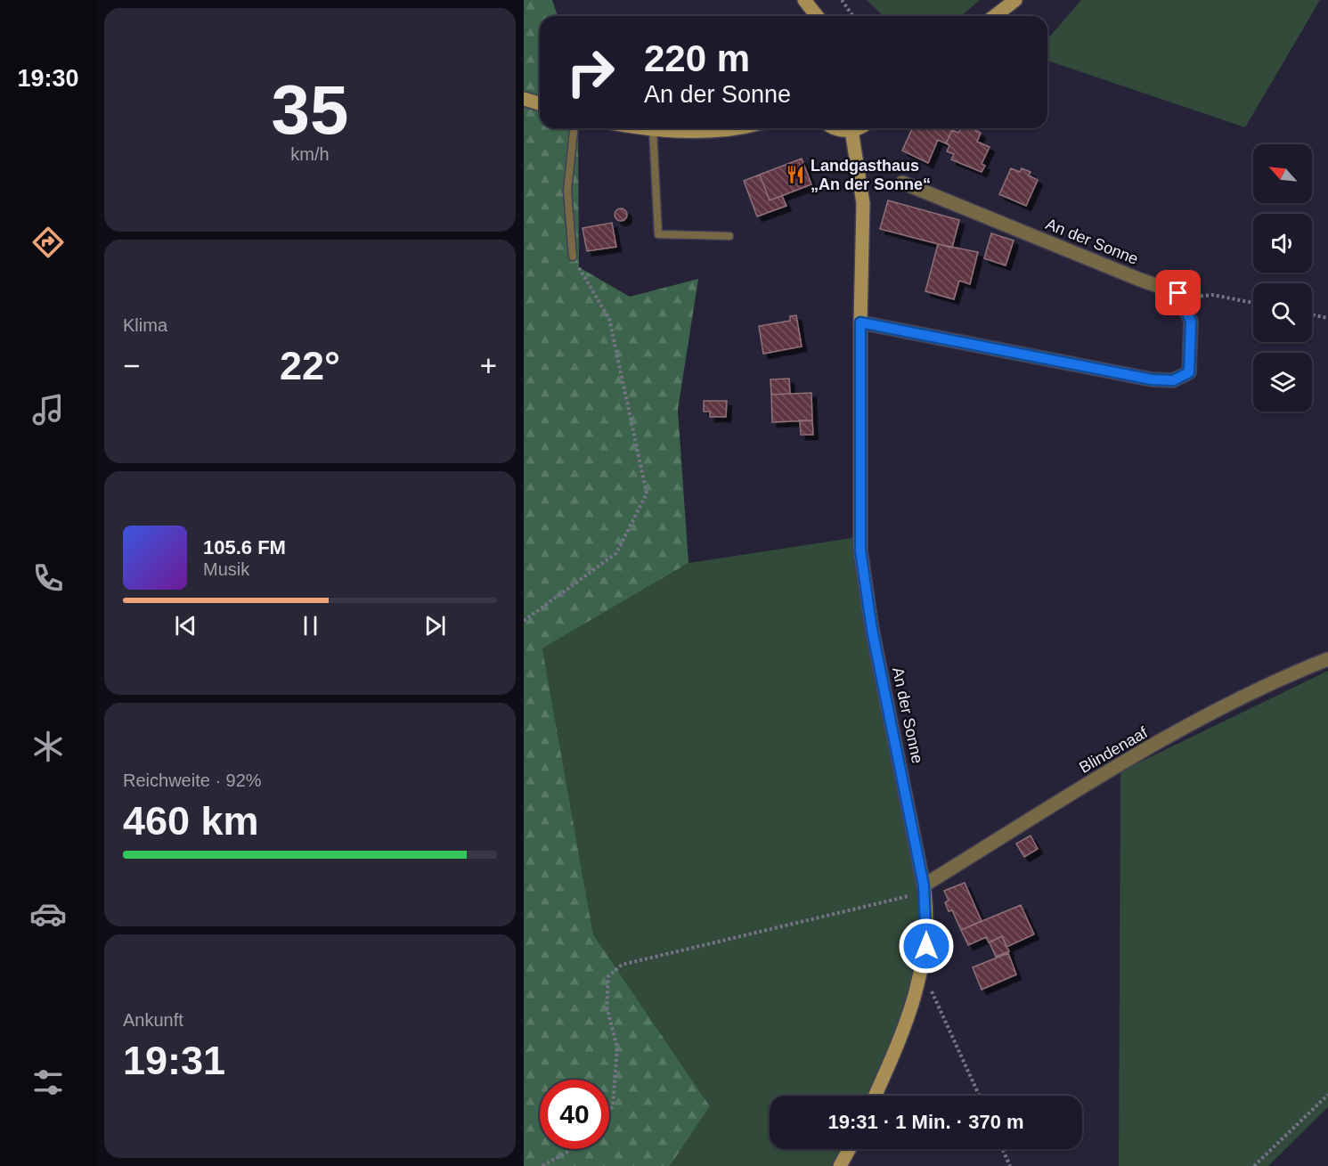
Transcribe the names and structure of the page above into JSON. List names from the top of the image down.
{
  "streets": {
    "street": ["An der Sonne", "Blindenaaf"]
  },
  "crossings": [
    ["An der Sonne", "Blindenaaf"]
  ],
  "places": {
    "restaurant": ["Landgasthaus „An der Sonne“"]
  },
  "north": "top left",
  "page": {
    "tabs": "19:30",
    "tile": [
      ["35", "km/h"],
      "Klima",
      ["Reichweite · 92%", "460 km"],
      ["Ankunft", "19:31"]
    ],
    "turn": ["220 m", "An der Sonne"],
    "heat": ["−", "22°", "+"],
    "song": ["105.6 FM", "Musik"],
    "limit": "40",
    "trip": "19:31 · 1 Min. · 370 m"
  }
}
